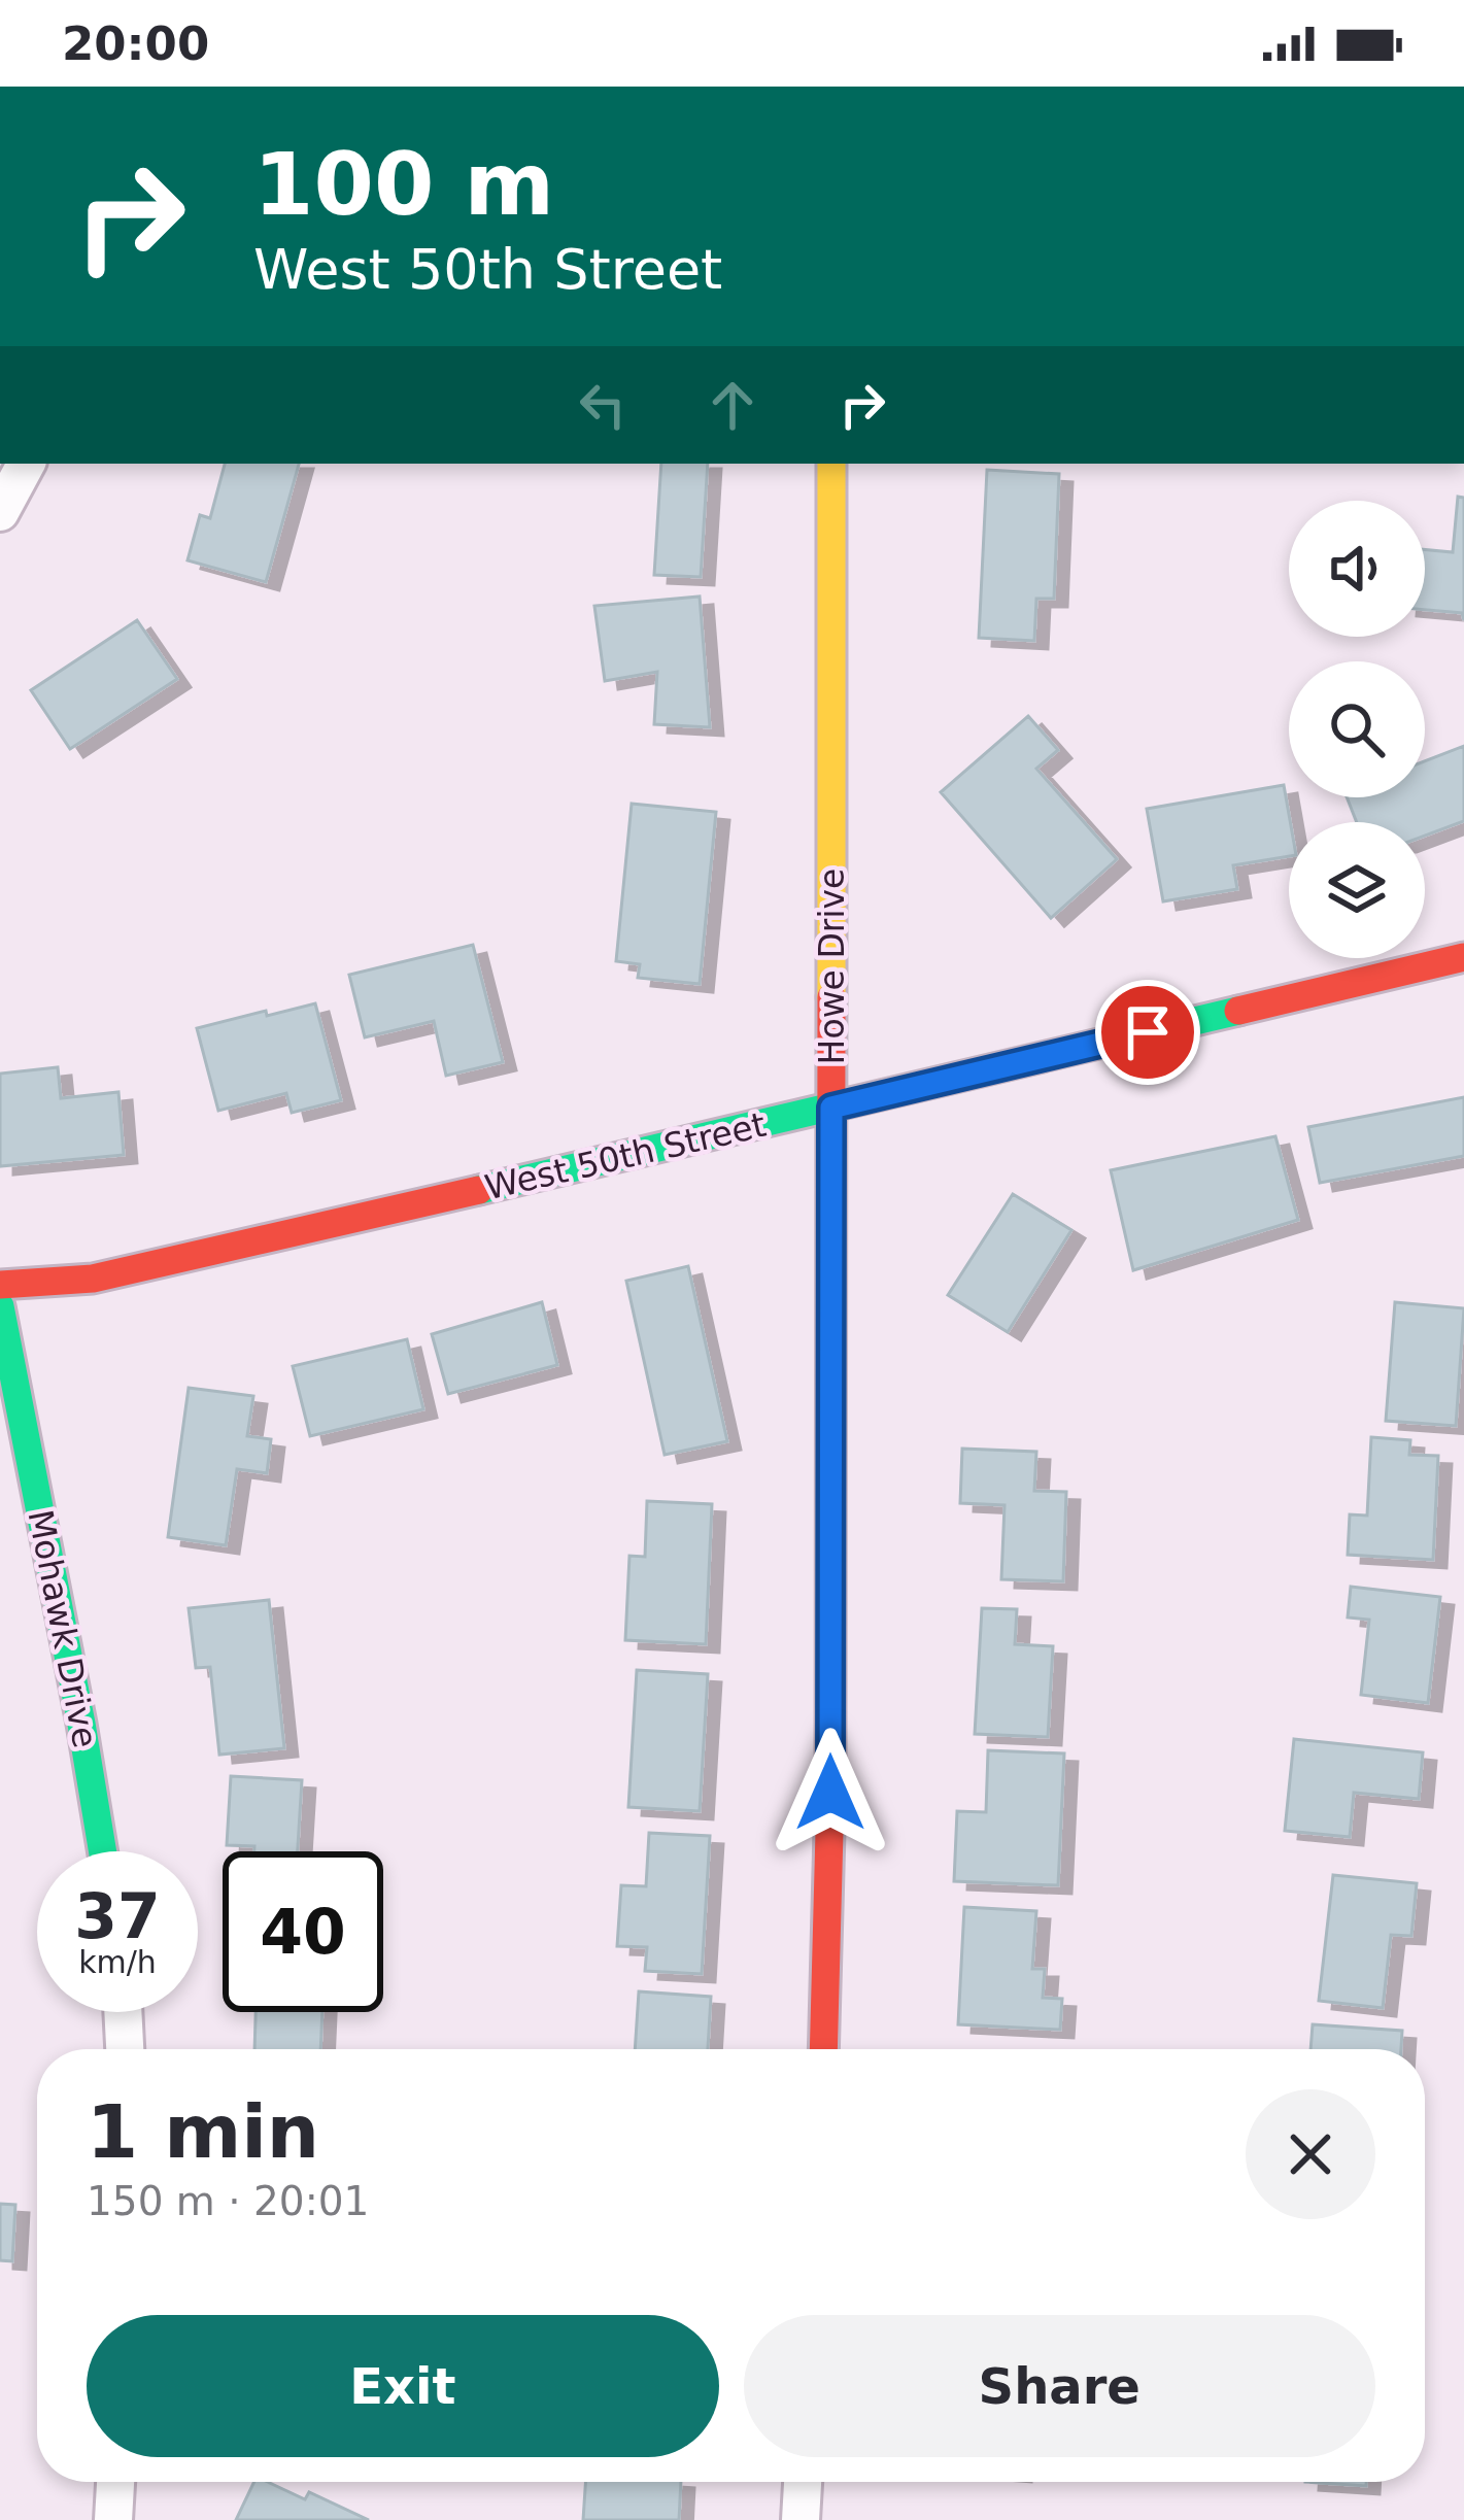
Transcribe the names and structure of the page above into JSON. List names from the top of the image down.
{
  "streets": {
    "street": ["Howe Drive", "West 50th Street", "Mohawk Drive"]
  },
  "crossings": [
    ["Howe Drive", "West 50th Street"]
  ],
  "page": {
    "status": "20:00",
    "turn": ["100 m", "West 50th Street"],
    "speed": "37 km/h",
    "limit": "40",
    "heading": ["1 min", "150 m · 20:01"],
    "buttons": ["Exit", "Share"]
  }
}
